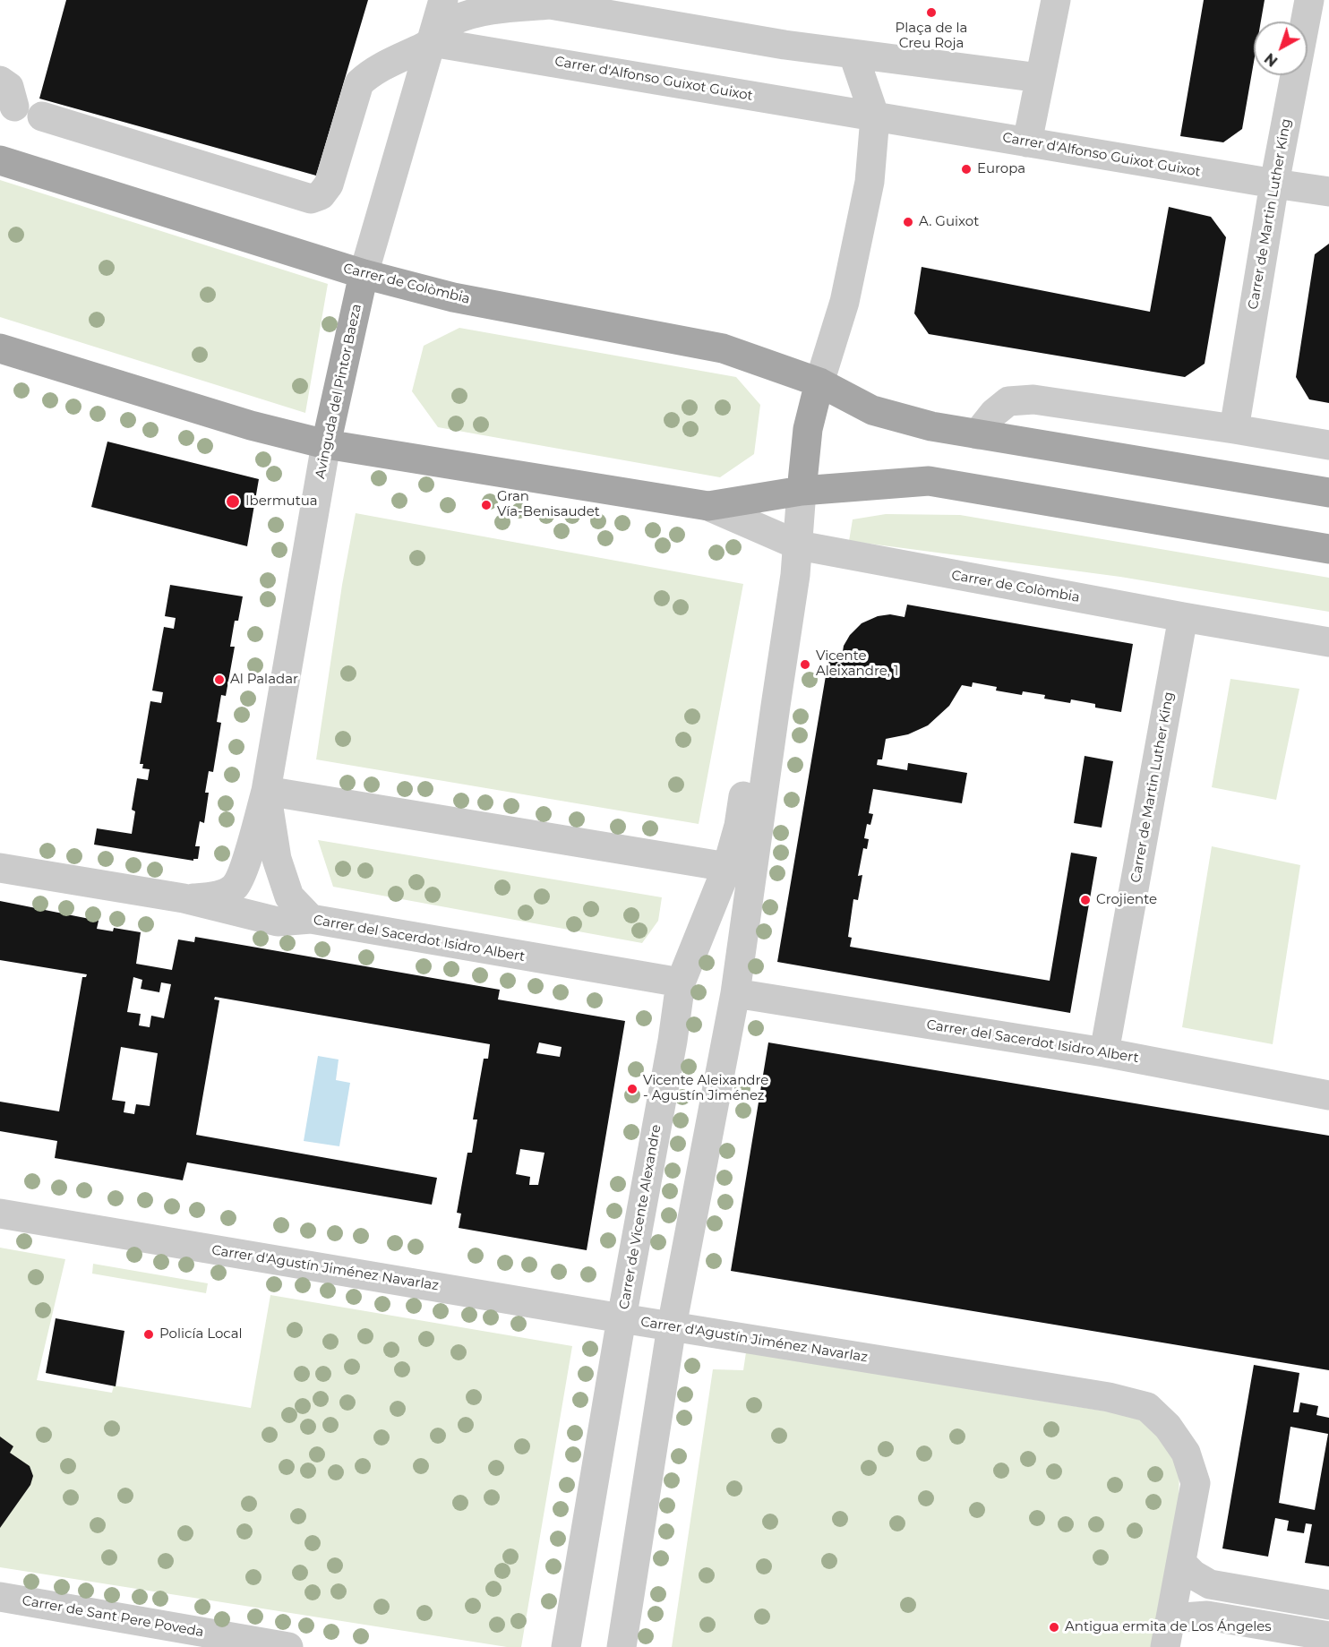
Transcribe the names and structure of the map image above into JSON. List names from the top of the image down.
{
  "streets": {
    "main road": ["Carrer de Colòmbia", "Avinguda del Pintor Baeza"],
    "street": [
      "Carrer d'Alfonso Guixot Guixot",
      "Carrer de Martin Luther King",
      "Carrer del Sacerdot Isidro Albert",
      "Carrer de Vicente Alexandre",
      "Carrer d'Agustín Jiménez Navarlaz",
      "Carrer de Sant Pere Poveda"
    ]
  },
  "crossings": [
    ["Carrer d'Alfonso Guixot Guixot", "Carrer de Martin Luther King"],
    ["Carrer d'Alfonso Guixot Guixot", "Avinguda del Pintor Baeza"],
    ["Carrer de Martin Luther King", "Carrer de Colòmbia"],
    ["Carrer de Martin Luther King", "Carrer del Sacerdot Isidro Albert"],
    ["Carrer de Colòmbia", "Avinguda del Pintor Baeza"],
    ["Carrer de Colòmbia", "Carrer de Vicente Alexandre"],
    ["Avinguda del Pintor Baeza", "Carrer del Sacerdot Isidro Albert"],
    ["Carrer del Sacerdot Isidro Albert", "Carrer de Vicente Alexandre"],
    ["Carrer de Vicente Alexandre", "Carrer d'Agustín Jiménez Navarlaz"]
  ],
  "places": [
    "Plaça de la Creu Roja",
    "Europa",
    "A. Guixot",
    "Ibermutua",
    "Gran Vía-Benisaudet",
    "Vicente Aleixandre, 1",
    "Al Paladar",
    "Crojiente",
    "Vicente Aleixandre - Agustín Jiménez",
    "Policía Local",
    "Antigua ermita de Los Ángeles"
  ],
  "north": "bottom left"
}
